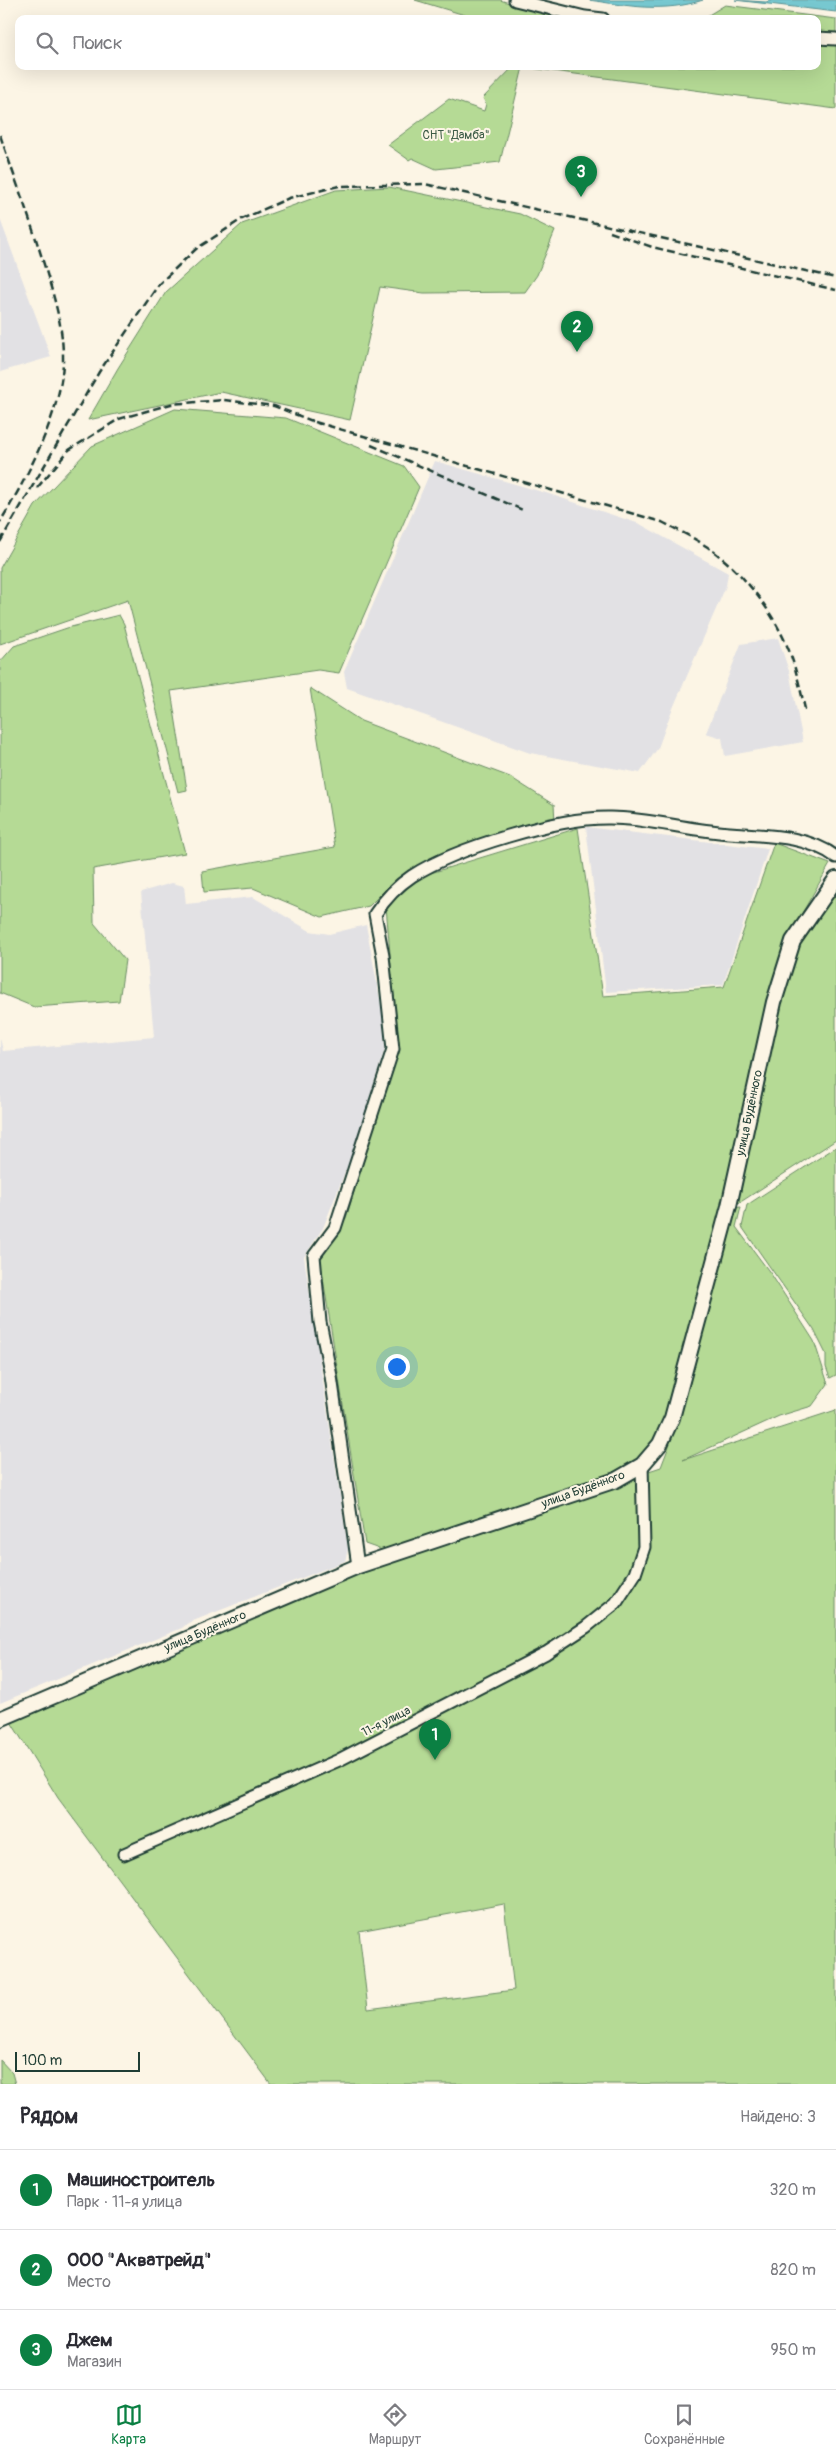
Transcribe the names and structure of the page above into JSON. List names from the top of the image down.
{
  "streets": {
    "main road": ["улица Будённого"],
    "street": ["11-я улица"]
  },
  "crossings": [
    ["улица Будённого", "11-я улица"]
  ],
  "parks": ["СНТ \"Дамба\""],
  "scale_bar": "100 m",
  "page": {
    "search": "Поиск",
    "pins": ["3", "2", "1"],
    "scale": "100 m",
    "heading": ["Рядом", "Найдено: 3"],
    "list": [
      {
        "mark": "1",
        "name": "Машиностроитель",
        "note": "Парк · 11-я улица",
        "value": "320 m"
      },
      {
        "mark": "2",
        "name": "ООО \"Акватрейд\"",
        "note": "Место",
        "value": "820 m"
      },
      {
        "mark": "3",
        "name": "Джем",
        "note": "Магазин",
        "value": "950 m"
      }
    ],
    "nav": ["Карта", "Маршрут", "Сохранённые"]
  }
}
